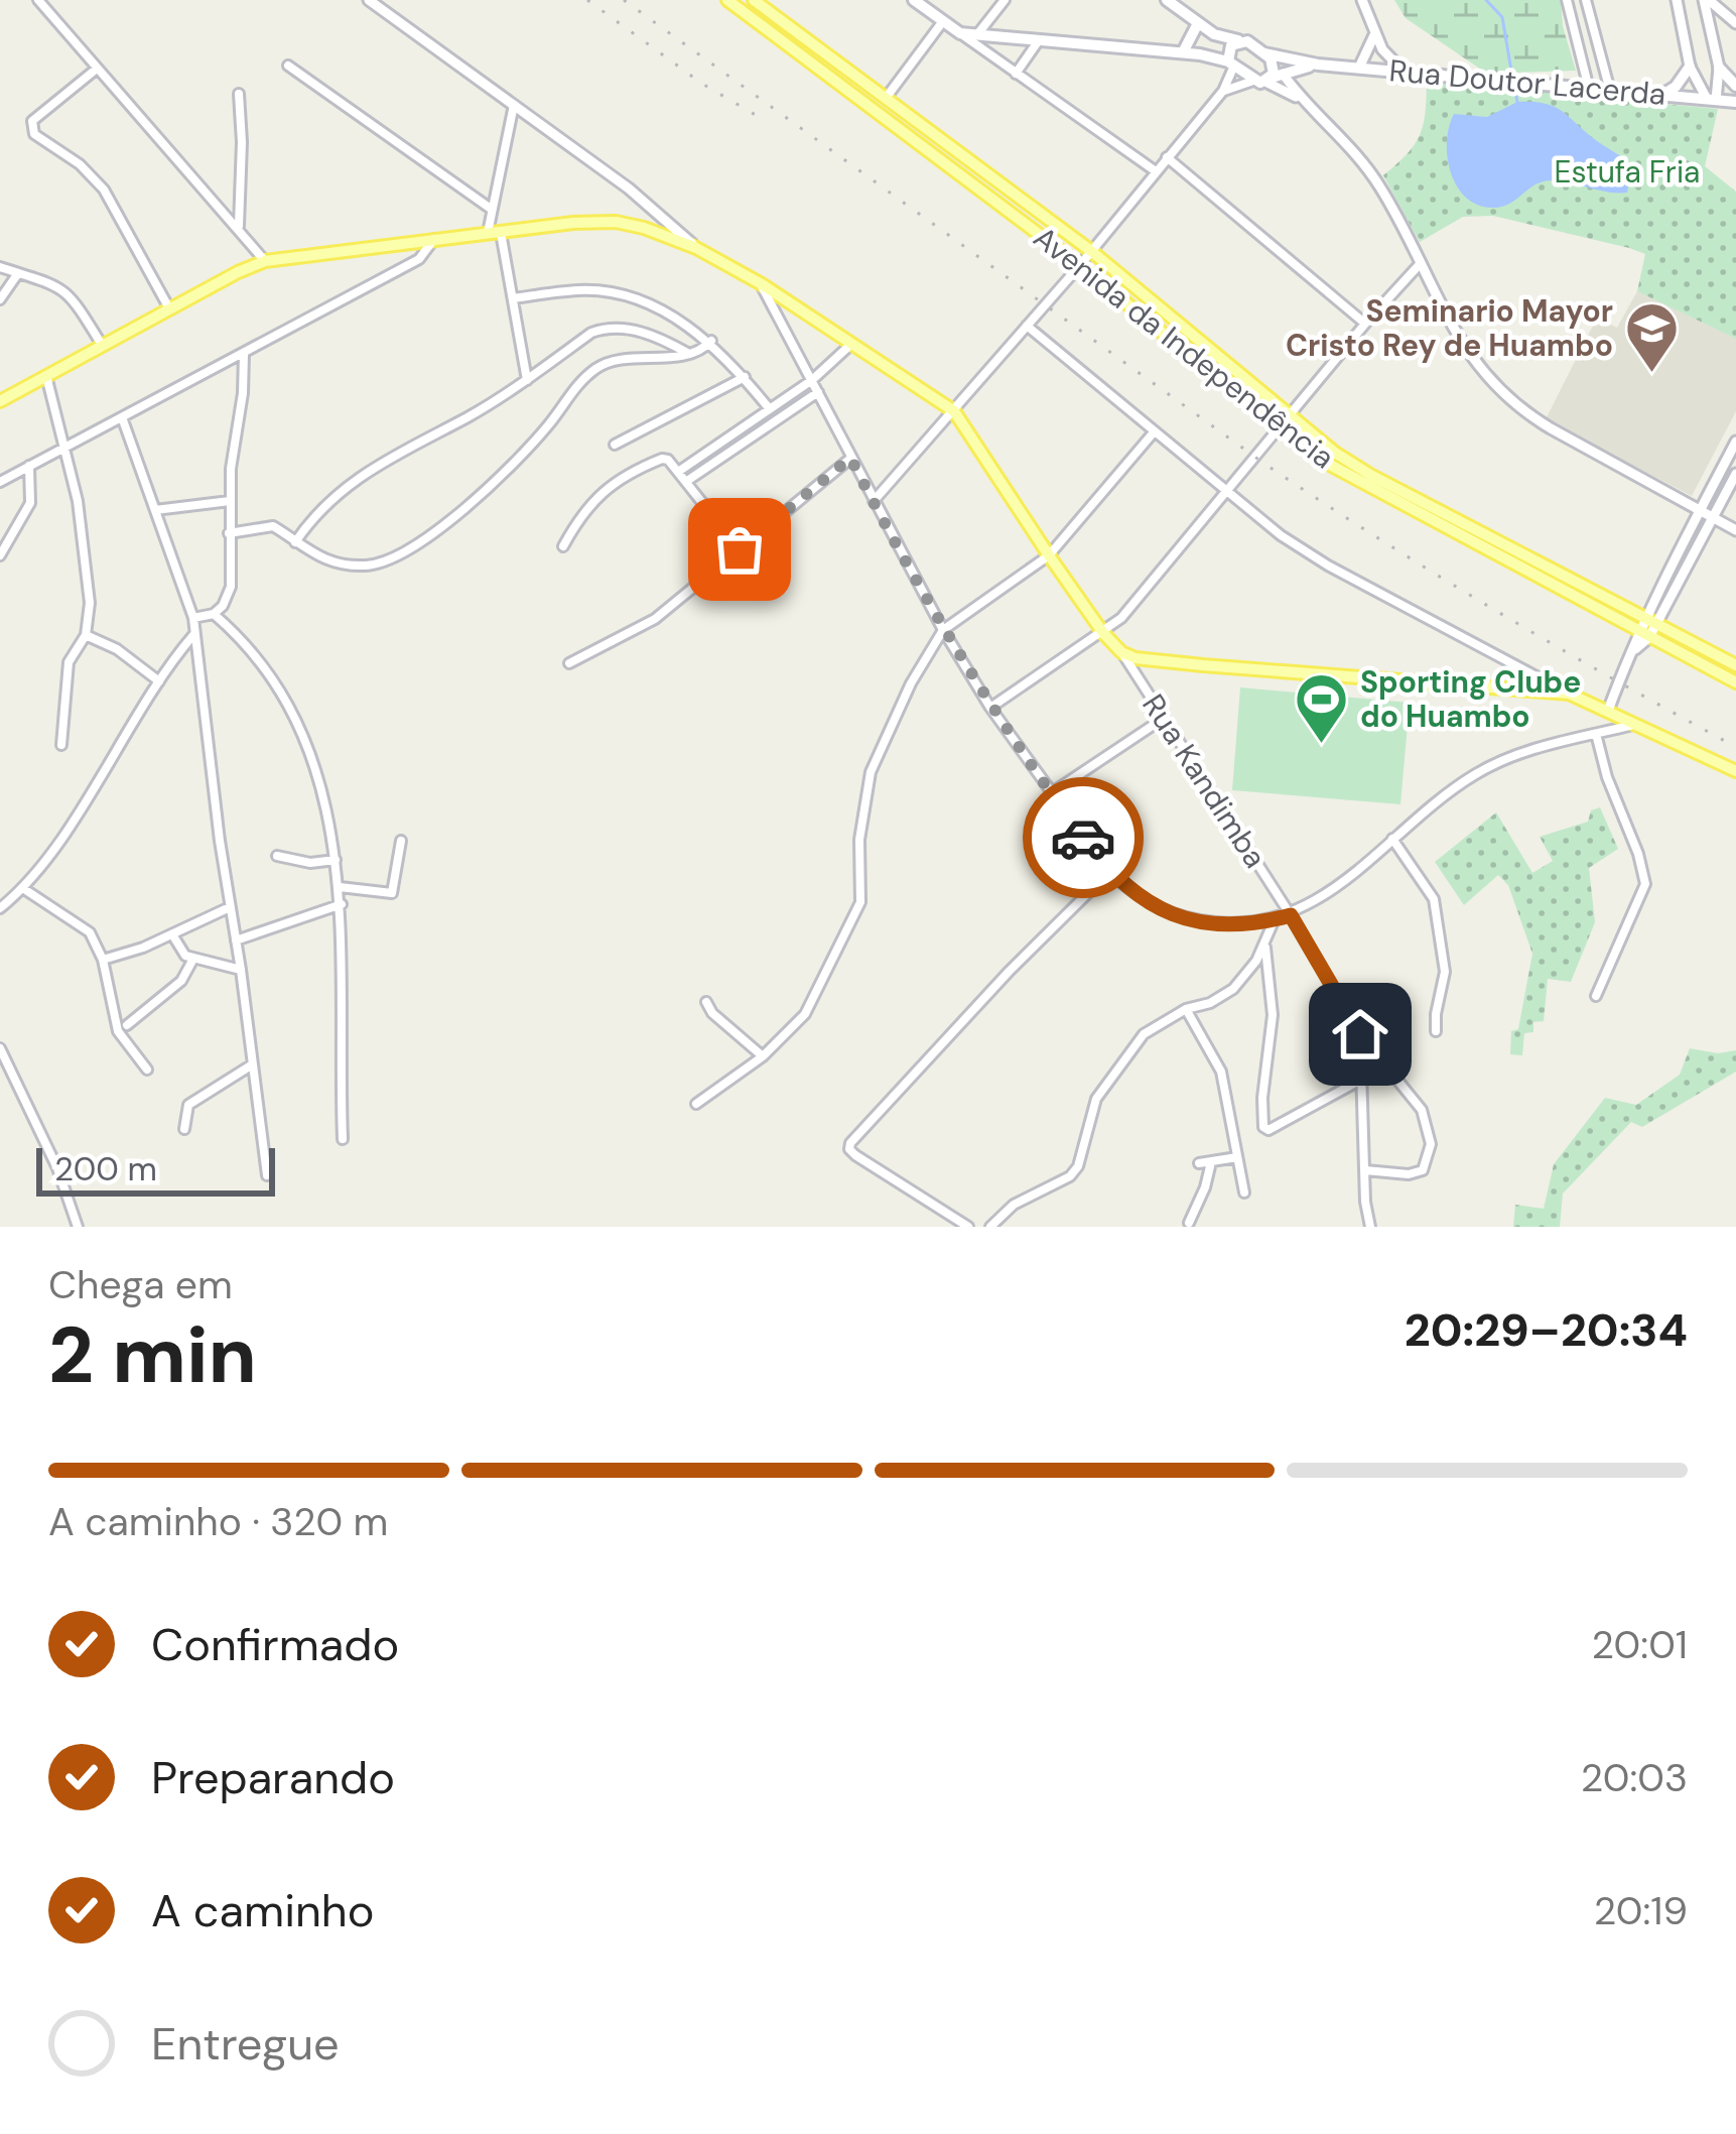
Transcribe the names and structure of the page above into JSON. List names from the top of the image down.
{
  "streets": {
    "main road": ["Rua Doutor Lacerda", "Avenida da Independência"],
    "street": ["Rua Kandimba"]
  },
  "parks": ["Estufa Fria"],
  "places": {
    "school or university": ["Seminario Mayor Cristo Rey de Huambo"],
    "sports": ["Sporting Clube do Huambo"]
  },
  "scale_bar": "200 m",
  "page": {
    "scale": "200 m",
    "heading": ["2 min", "Chega em", "20:29–20:34"],
    "bar": "A caminho · 320 m",
    "list": [
      ["Confirmado", "20:01"],
      ["Preparando", "20:03"],
      ["A caminho", "20:19"],
      "Entregue"
    ]
  }
}
